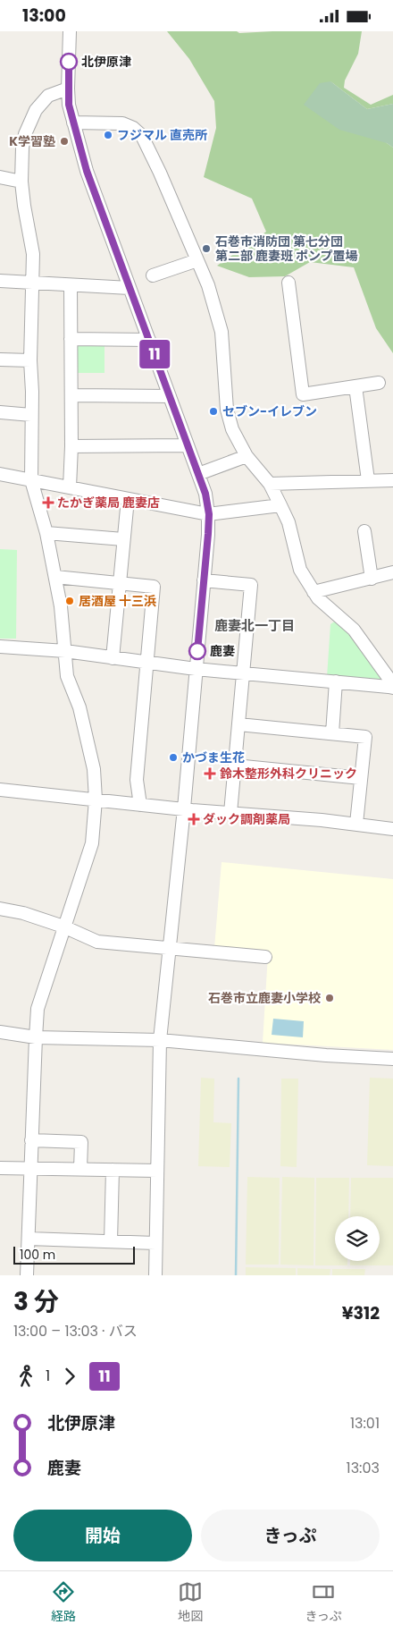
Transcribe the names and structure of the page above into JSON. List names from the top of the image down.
{
  "districts": ["鹿妻北一丁目"],
  "places": {
    "other": [
      "北伊原津",
      "フジマル 直売所",
      "K学習塾",
      "石巻市消防団 第七分団 第二部 鹿妻班 ポンプ置場",
      "セブン-イレブン",
      "居酒屋 十三浜",
      "鹿妻",
      "かづま生花",
      "石巻市立鹿妻小学校"
    ],
    "health": ["たかぎ薬局 鹿妻店", "鈴木整形外科クリニック", "ダック調剤薬局"]
  },
  "lines": ["bus line 11"],
  "scale_bar": "100 m",
  "page": {
    "status": "13:00",
    "on_map": "11",
    "scale": "100 m",
    "heading": ["3 分", "13:00 – 13:03 · バス", "¥312"],
    "legs": ["1", "11"],
    "list": [
      {
        "name": "北伊原津",
        "value": "13:01"
      },
      {
        "name": "鹿妻",
        "value": "13:03"
      }
    ],
    "buttons": ["開始", "きっぷ"],
    "tabs": ["経路", "地図", "きっぷ"]
  }
}
